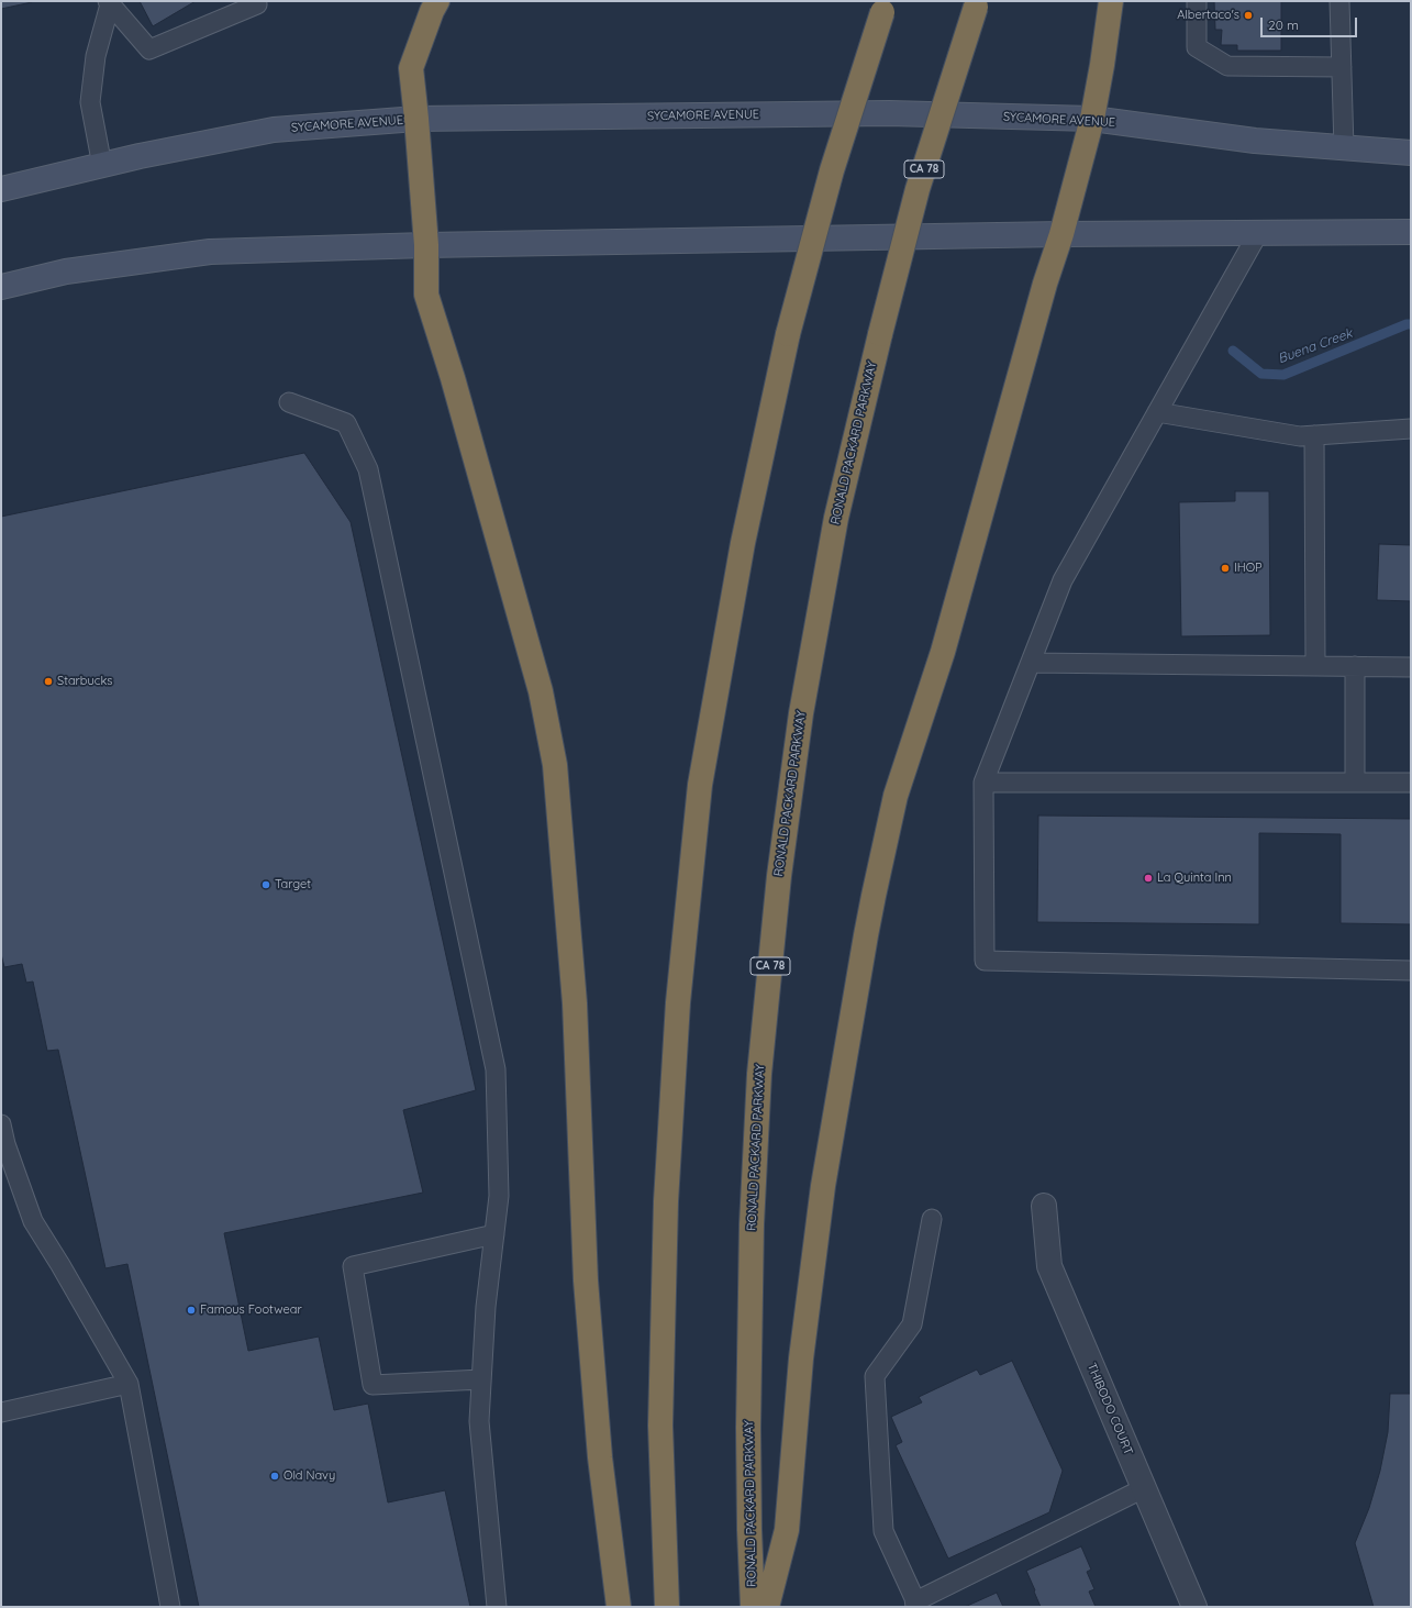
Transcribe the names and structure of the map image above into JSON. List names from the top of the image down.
{
  "streets": {
    "highway": ["CA 78", "RONALD PACKARD PARKWAY"],
    "main road": ["SYCAMORE AVENUE"],
    "street": ["THIBODO COURT"]
  },
  "water": ["Buena Creek"],
  "places": [
    "Albertaco's",
    "IHOP",
    "Starbucks",
    "La Quinta Inn",
    "Target",
    "Famous Footwear",
    "Old Navy"
  ],
  "scale_bar": "20 m"
}
